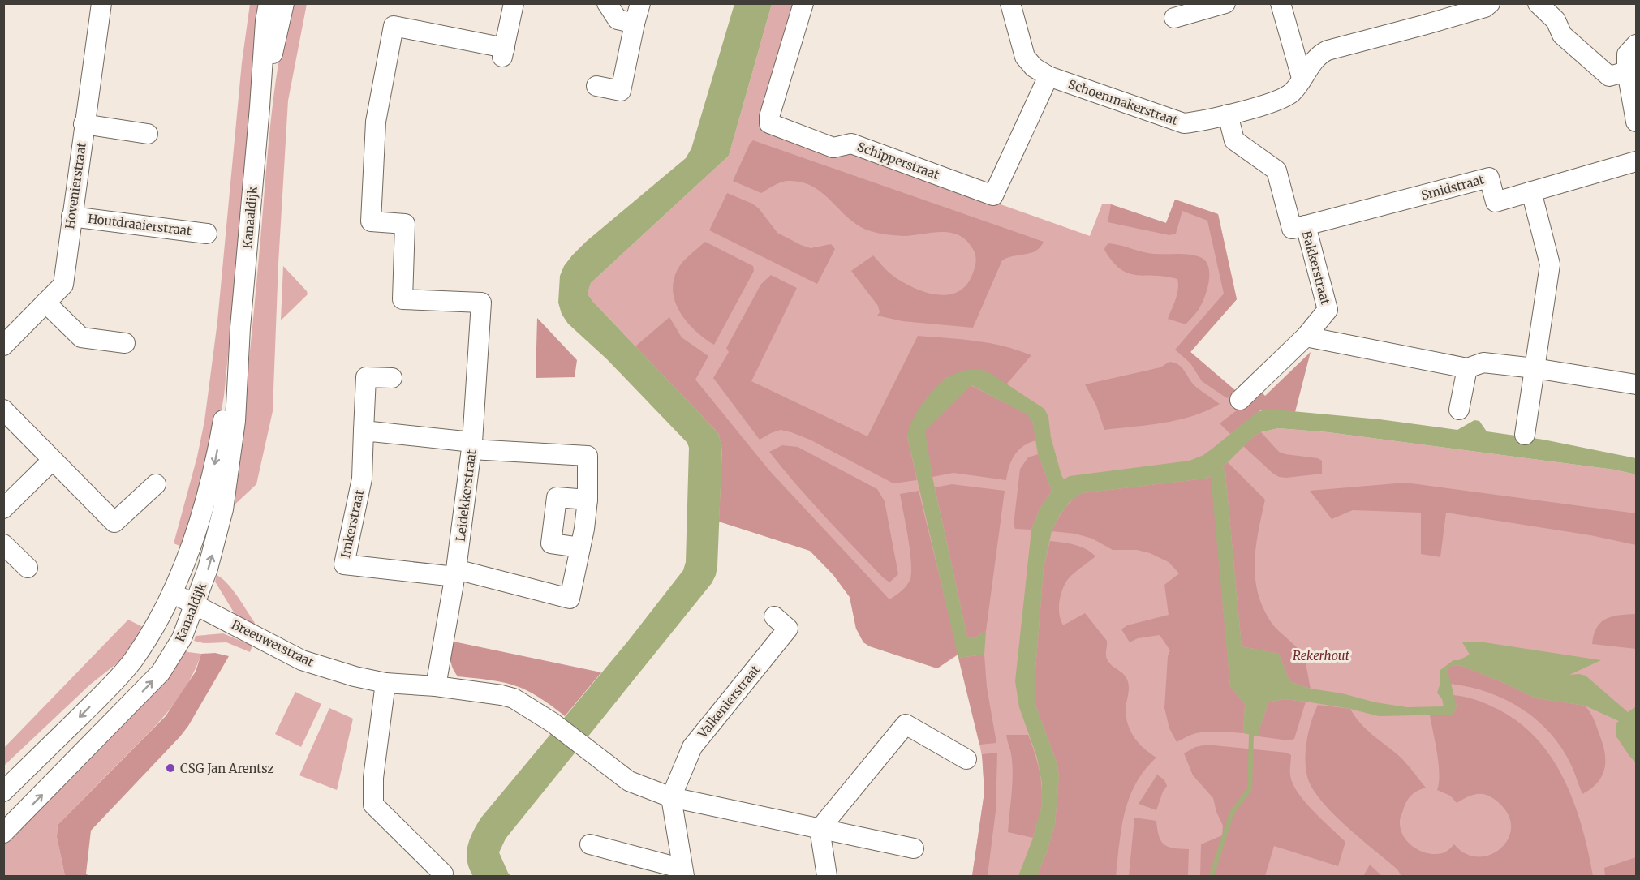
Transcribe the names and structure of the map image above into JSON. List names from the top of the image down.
{
  "streets": {
    "street": [
      "Schoenmakerstraat",
      "Schipperstraat",
      "Hovenierstraat",
      "Smidstraat",
      "Kanaaldijk",
      "Houtdraaierstraat",
      "Bakkerstraat",
      "Leidekkerstraat",
      "Imkerstraat",
      "Breeuwerstraat",
      "Valkenierstraat"
    ]
  },
  "crossings": [
    ["Schoenmakerstraat", "Schipperstraat"],
    ["Schoenmakerstraat", "Bakkerstraat"],
    ["Hovenierstraat", "Houtdraaierstraat"],
    ["Smidstraat", "Bakkerstraat"],
    ["Kanaaldijk", "Breeuwerstraat"],
    ["Leidekkerstraat", "Imkerstraat"],
    ["Leidekkerstraat", "Breeuwerstraat"]
  ],
  "parks": ["Rekerhout"],
  "places": ["CSG Jan Arentsz"]
}
